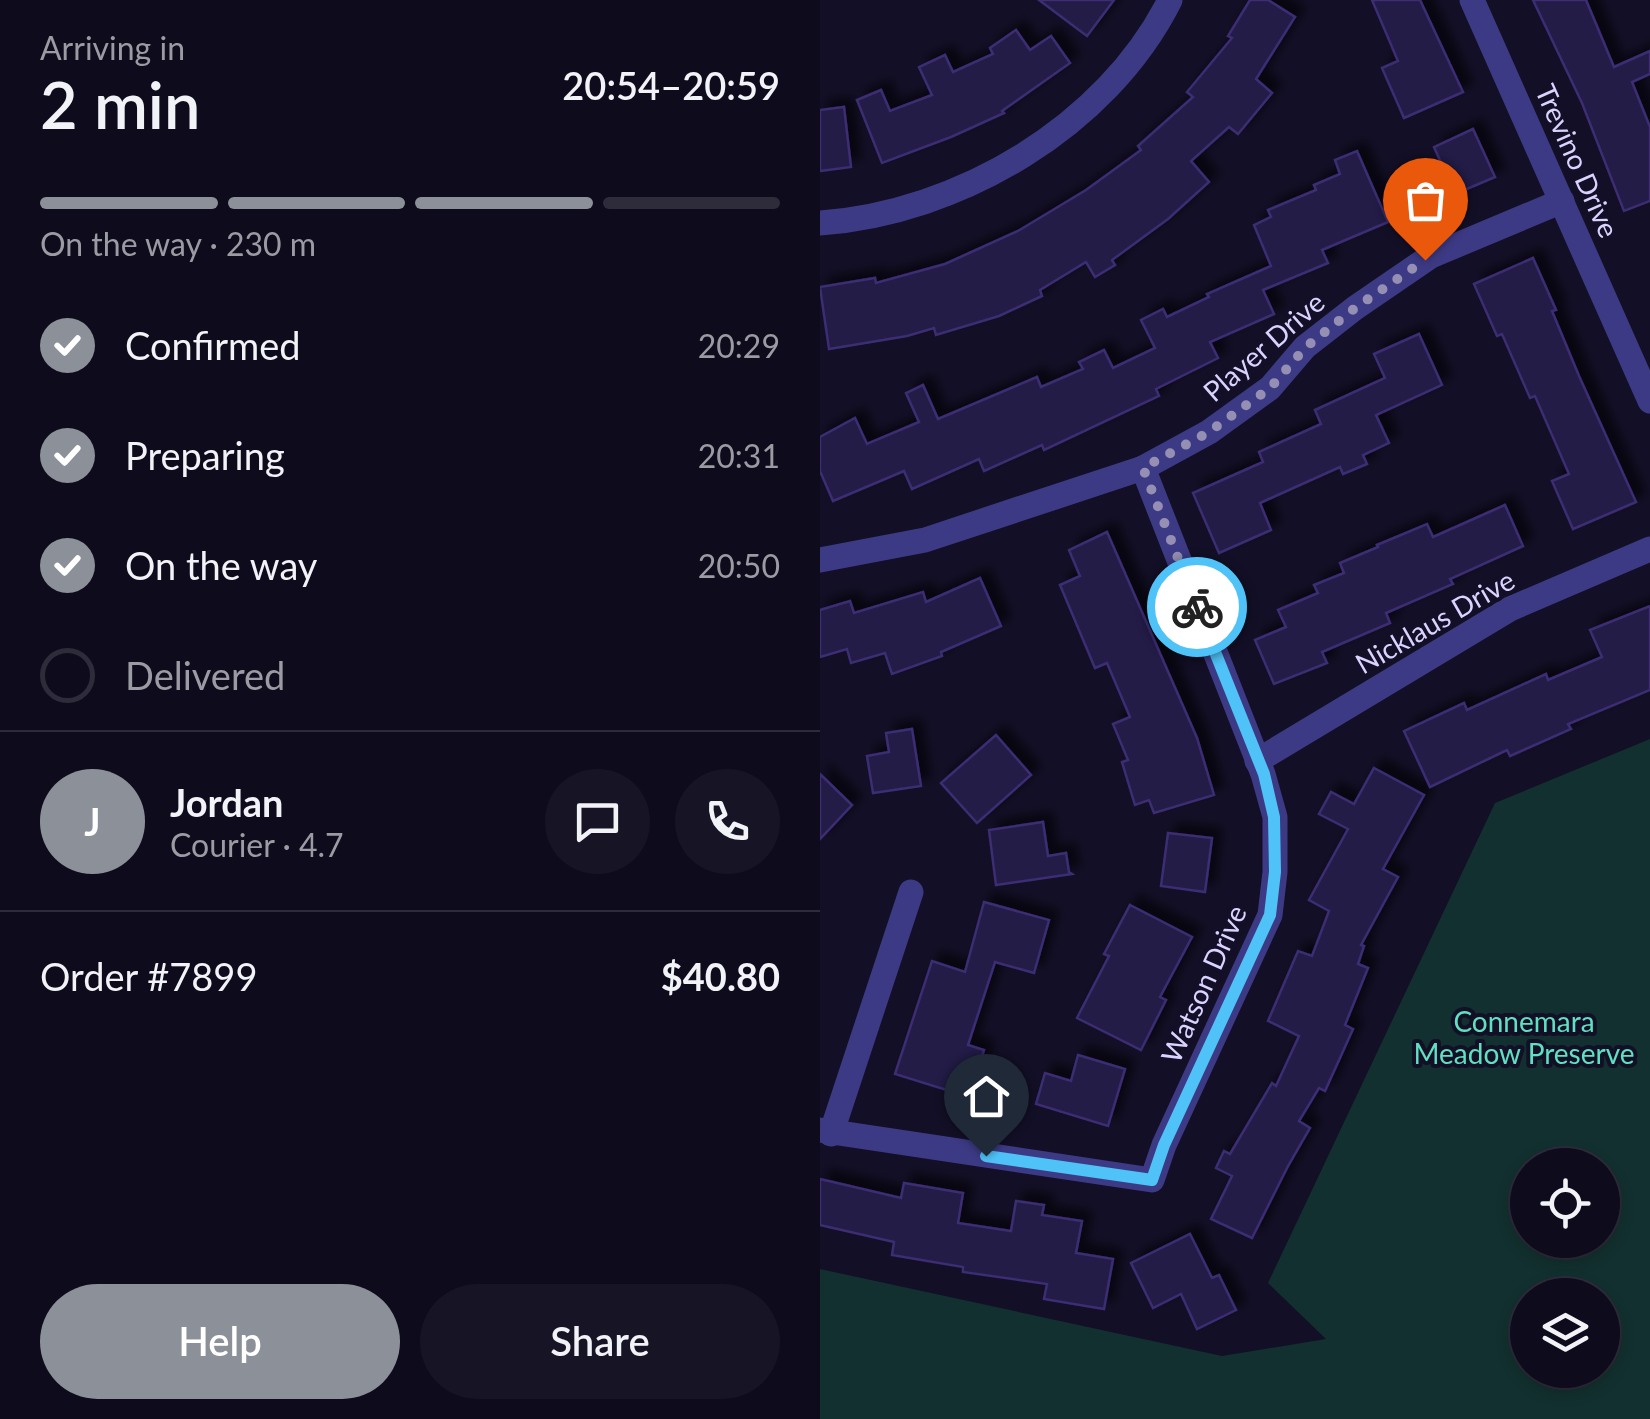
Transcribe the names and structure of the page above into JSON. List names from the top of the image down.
{
  "streets": {
    "street": [
      "Trevino Drive",
      "Player Drive",
      "Nicklaus Drive",
      "Watson Drive"
    ]
  },
  "crossings": [
    ["Trevino Drive", "Player Drive"],
    ["Player Drive", "Watson Drive"],
    ["Nicklaus Drive", "Watson Drive"]
  ],
  "parks": ["Connemara Meadow Preserve"],
  "page": {
    "heading": ["2 min", "Arriving in", "20:54–20:59"],
    "panel": [
      "Jordan",
      "Courier · 4.7",
      "Order #7899",
      "$40.80"
    ],
    "bar": "On the way · 230 m",
    "list": [
      ["Confirmed", "20:29"],
      ["Preparing", "20:31"],
      ["On the way", "20:50"],
      "Delivered"
    ],
    "round": "J",
    "buttons": ["Help", "Share"]
  }
}
